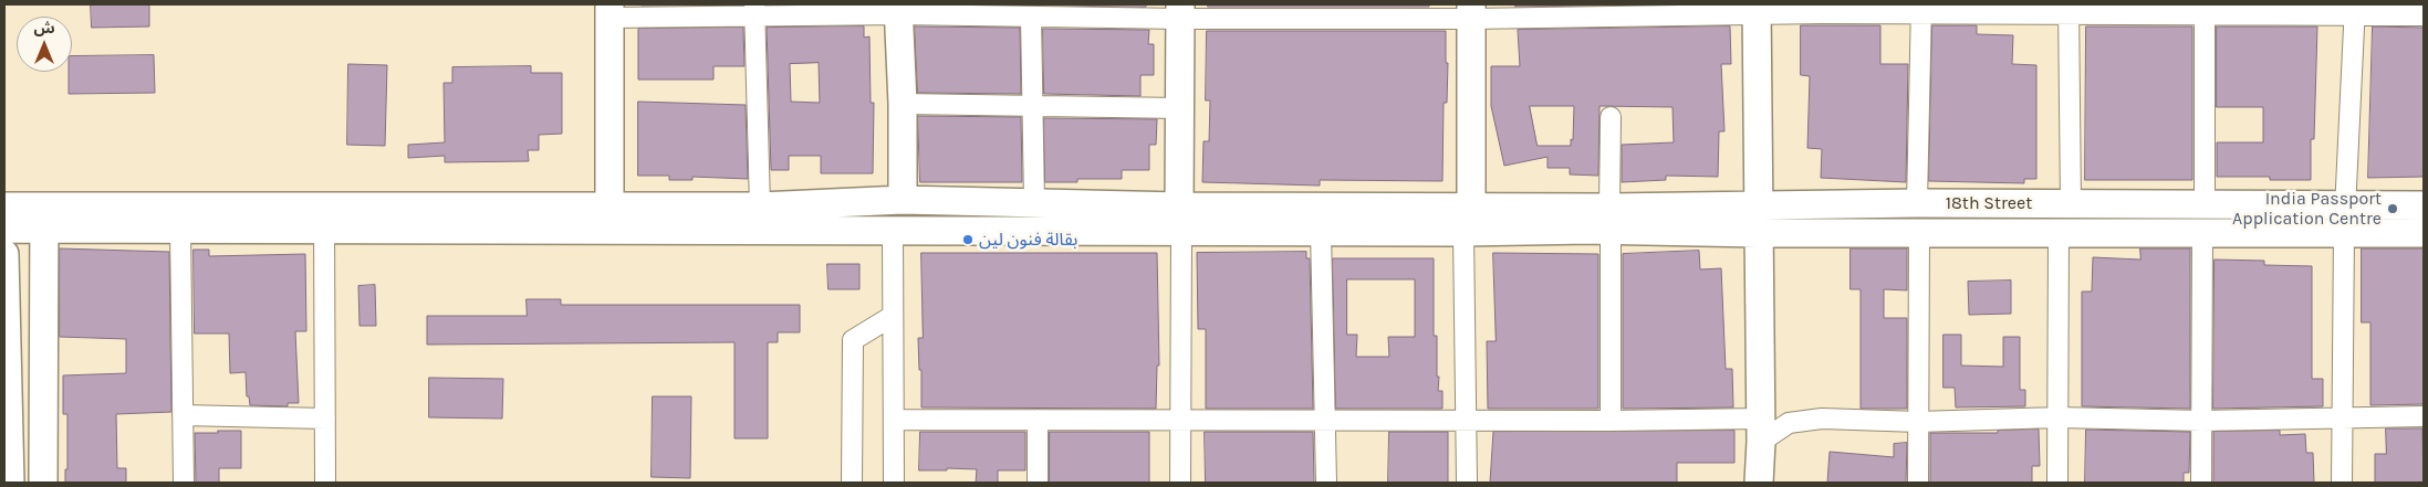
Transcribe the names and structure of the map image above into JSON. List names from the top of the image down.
{
  "streets": {
    "street": ["18th Street"]
  },
  "places": ["India Passport Application Centre", "بقالة فنون لين"],
  "north": "top"
}
